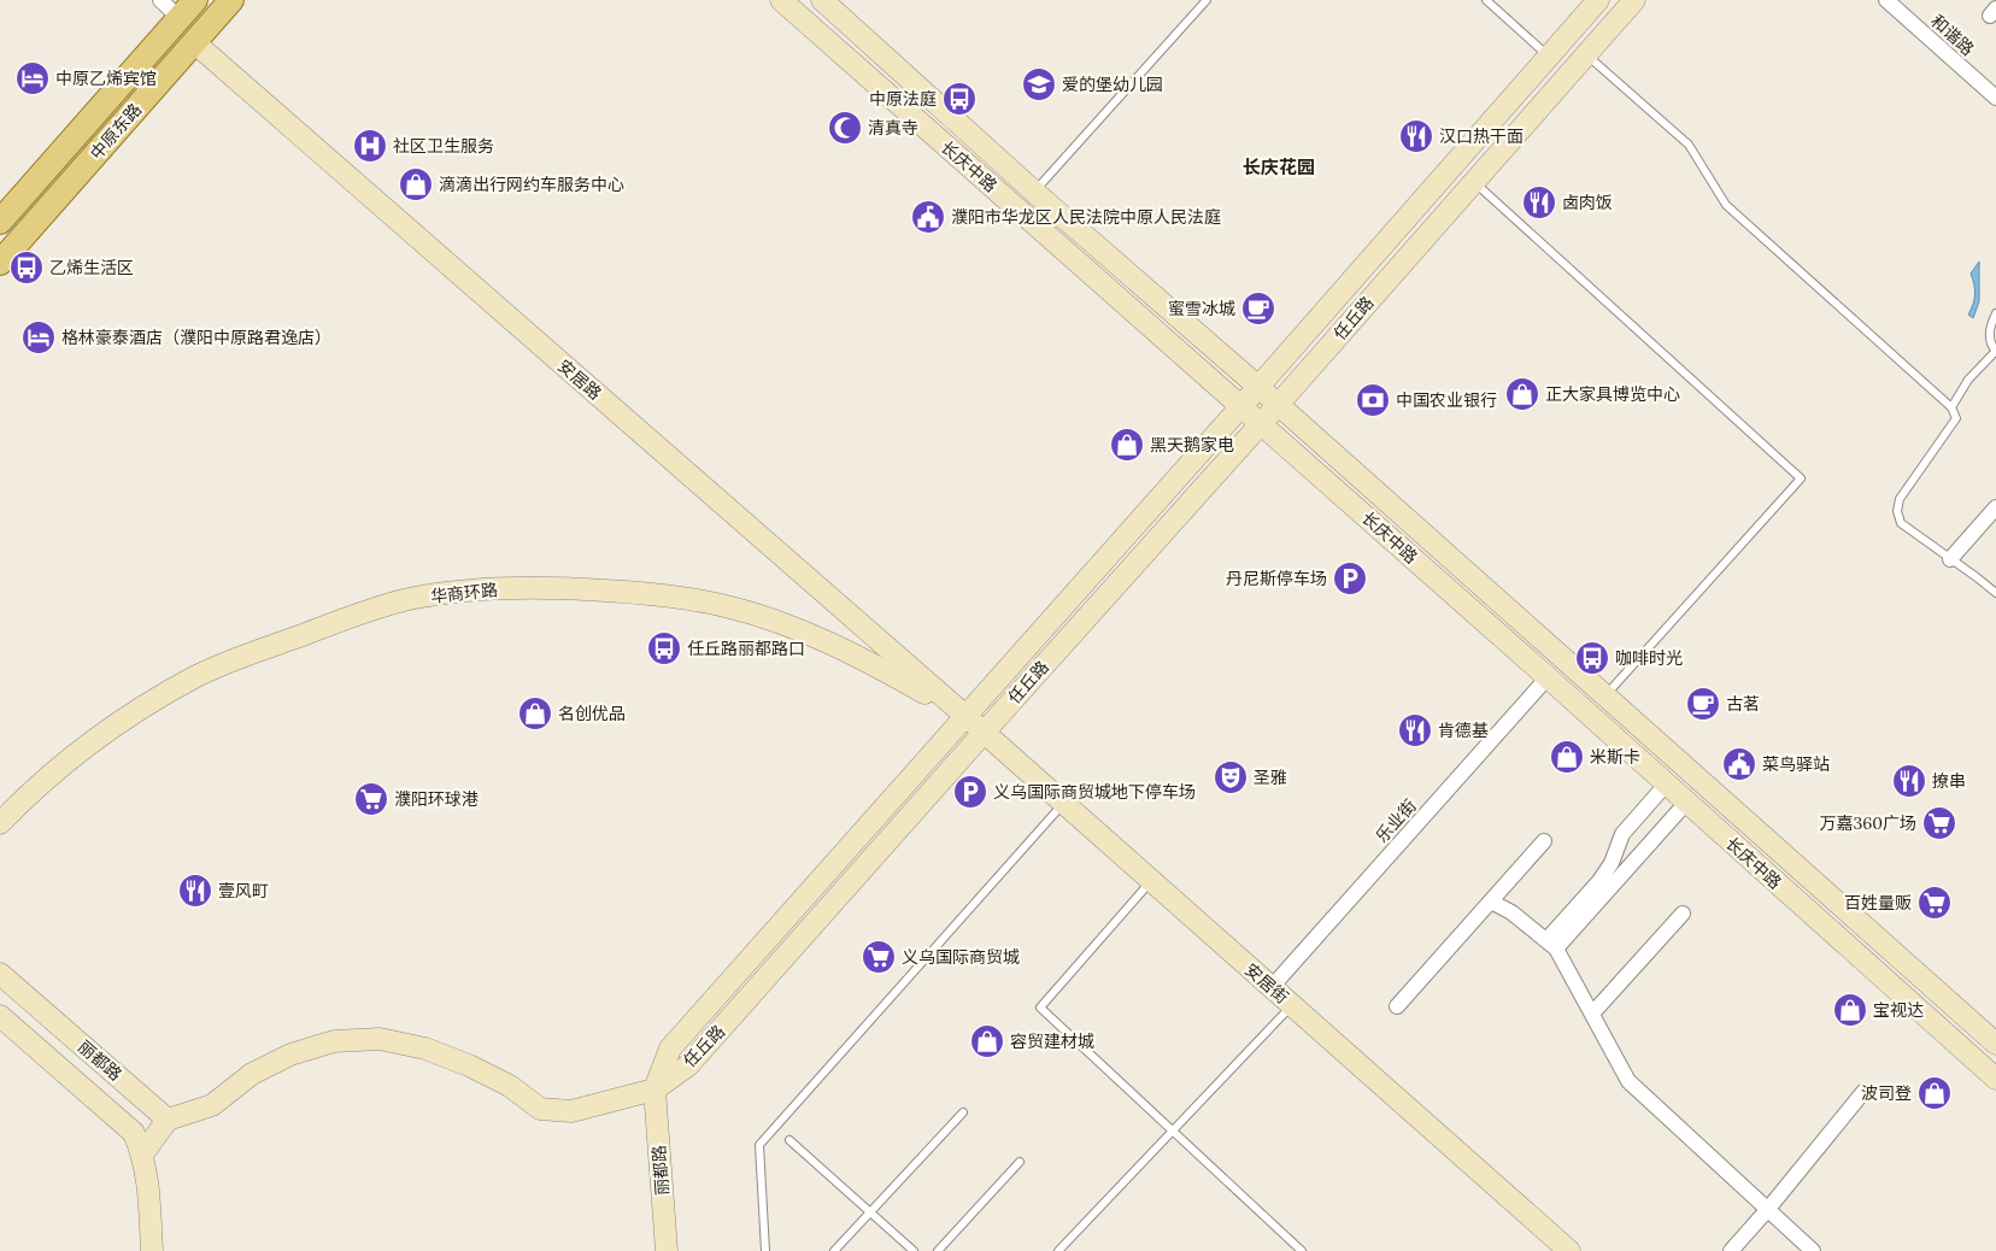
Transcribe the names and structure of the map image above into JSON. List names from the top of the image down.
{
  "streets": {
    "main road": ["中原东路"],
    "street": [
      "和谐路",
      "长庆中路",
      "任丘路",
      "安居路",
      "华商环路",
      "乐业街",
      "安居街",
      "丽都路"
    ]
  },
  "crossings": [
    ["中原东路", "安居路"],
    ["长庆中路", "任丘路"],
    ["长庆中路", "乐业街"],
    ["任丘路", "安居路"],
    ["任丘路", "华商环路"],
    ["任丘路", "安居街"],
    ["任丘路", "丽都路"],
    ["安居路", "华商环路"],
    ["安居路", "安居街"],
    ["华商环路", "安居街"],
    ["乐业街", "安居街"]
  ],
  "districts": ["长庆花园"],
  "places": {
    "hotel": ["中原乙烯宾馆", "格林豪泰酒店（濮阳中原路君逸店）"],
    "school or university": ["爱的堡幼儿园"],
    "bus stop": [
      "中原法庭",
      "乙烯生活区",
      "任丘路丽都路口",
      "咖啡时光"
    ],
    "mosque": ["清真寺"],
    "restaurant": [
      "汉口热干面",
      "卤肉饭",
      "肯德基",
      "撩串",
      "壹风町"
    ],
    "hospital": ["社区卫生服务"],
    "shop": [
      "滴滴出行网约车服务中心",
      "正大家具博览中心",
      "黑天鹅家电",
      "名创优品",
      "米斯卡",
      "宝视达",
      "容贸建材城",
      "波司登"
    ],
    "public building": ["濮阳市华龙区人民法院中原人民法庭", "菜鸟驿站"],
    "cafe": ["蜜雪冰城", "古茗"],
    "bank": ["中国农业银行"],
    "parking": ["丹尼斯停车场", "义乌国际商贸城地下停车场"],
    "theatre": ["圣雅"],
    "supermarket": [
      "濮阳环球港",
      "万嘉360广场",
      "百姓量贩",
      "义乌国际商贸城"
    ]
  }
}
